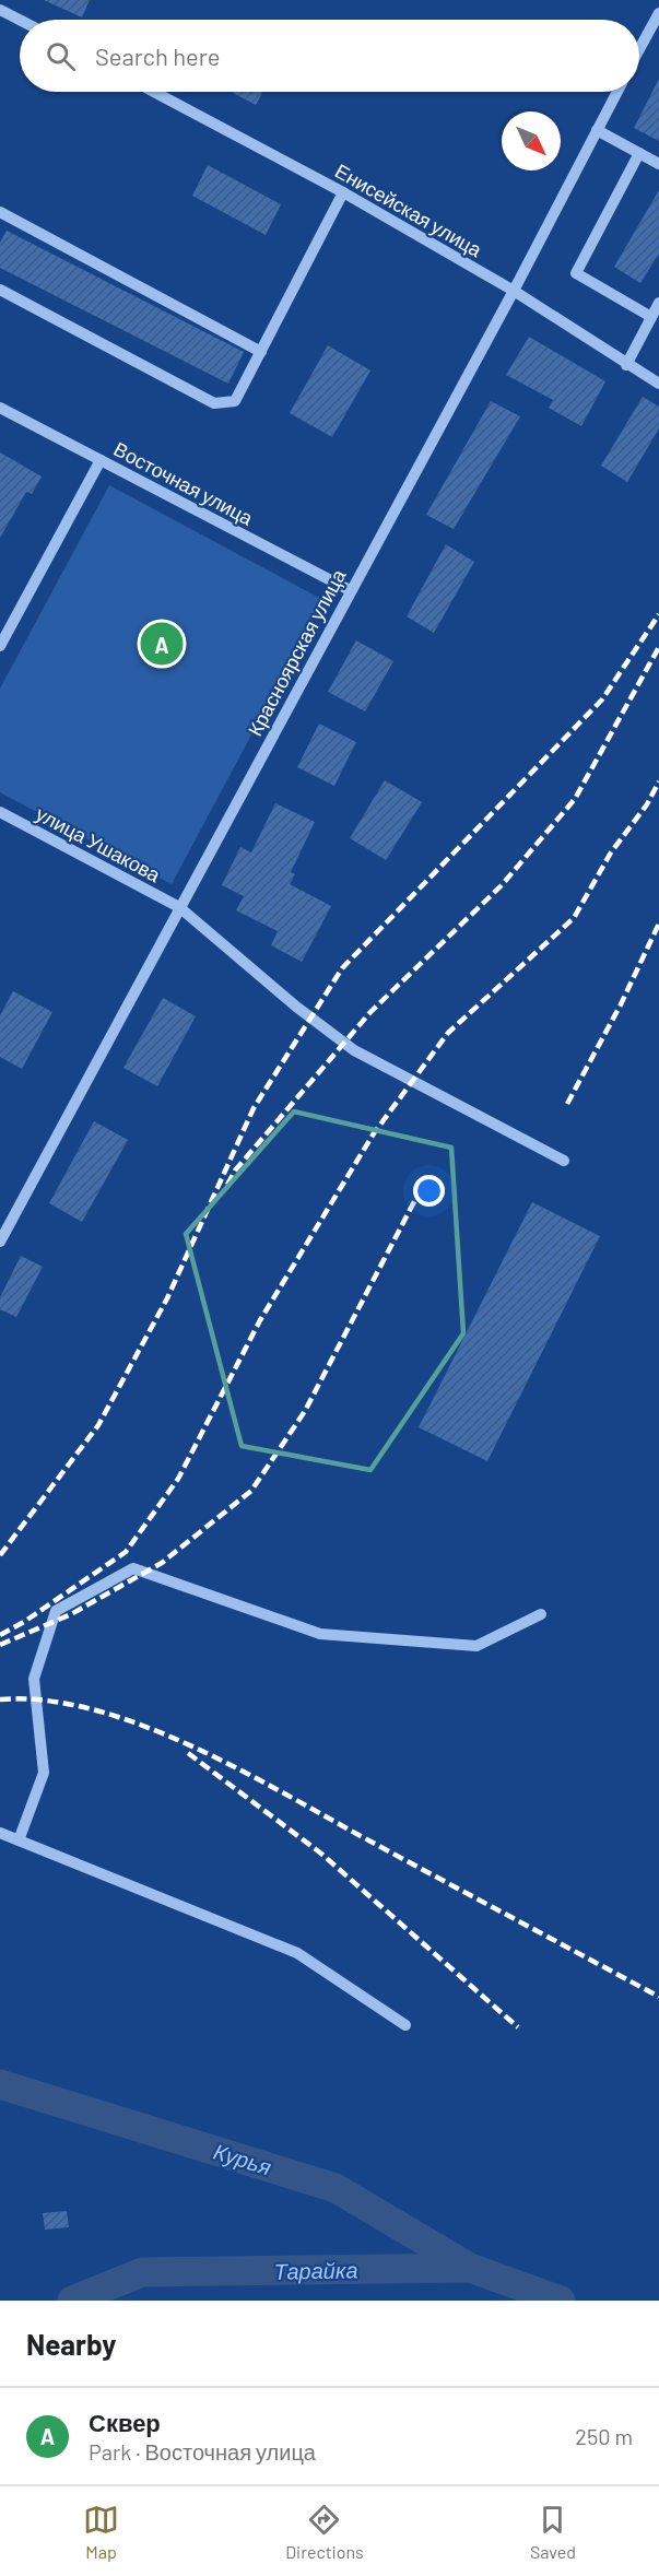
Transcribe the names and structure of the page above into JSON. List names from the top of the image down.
{
  "streets": {
    "street": [
      "Енисейская улица",
      "Восточная улица",
      "Красноярская улица",
      "улица Ушакова"
    ]
  },
  "crossings": [
    ["Енисейская улица", "Красноярская улица"],
    ["Восточная улица", "Красноярская улица"],
    ["Красноярская улица", "улица Ушакова"]
  ],
  "water": ["Курья", "Тарайка"],
  "north": "bottom right",
  "page": {
    "search": "Search here",
    "pins": "A",
    "heading": "Nearby",
    "list": [
      {
        "mark": "A",
        "name": "Сквер",
        "note": "Park · Восточная улица",
        "value": "250 m"
      }
    ],
    "nav": ["Map", "Directions", "Saved"]
  }
}
